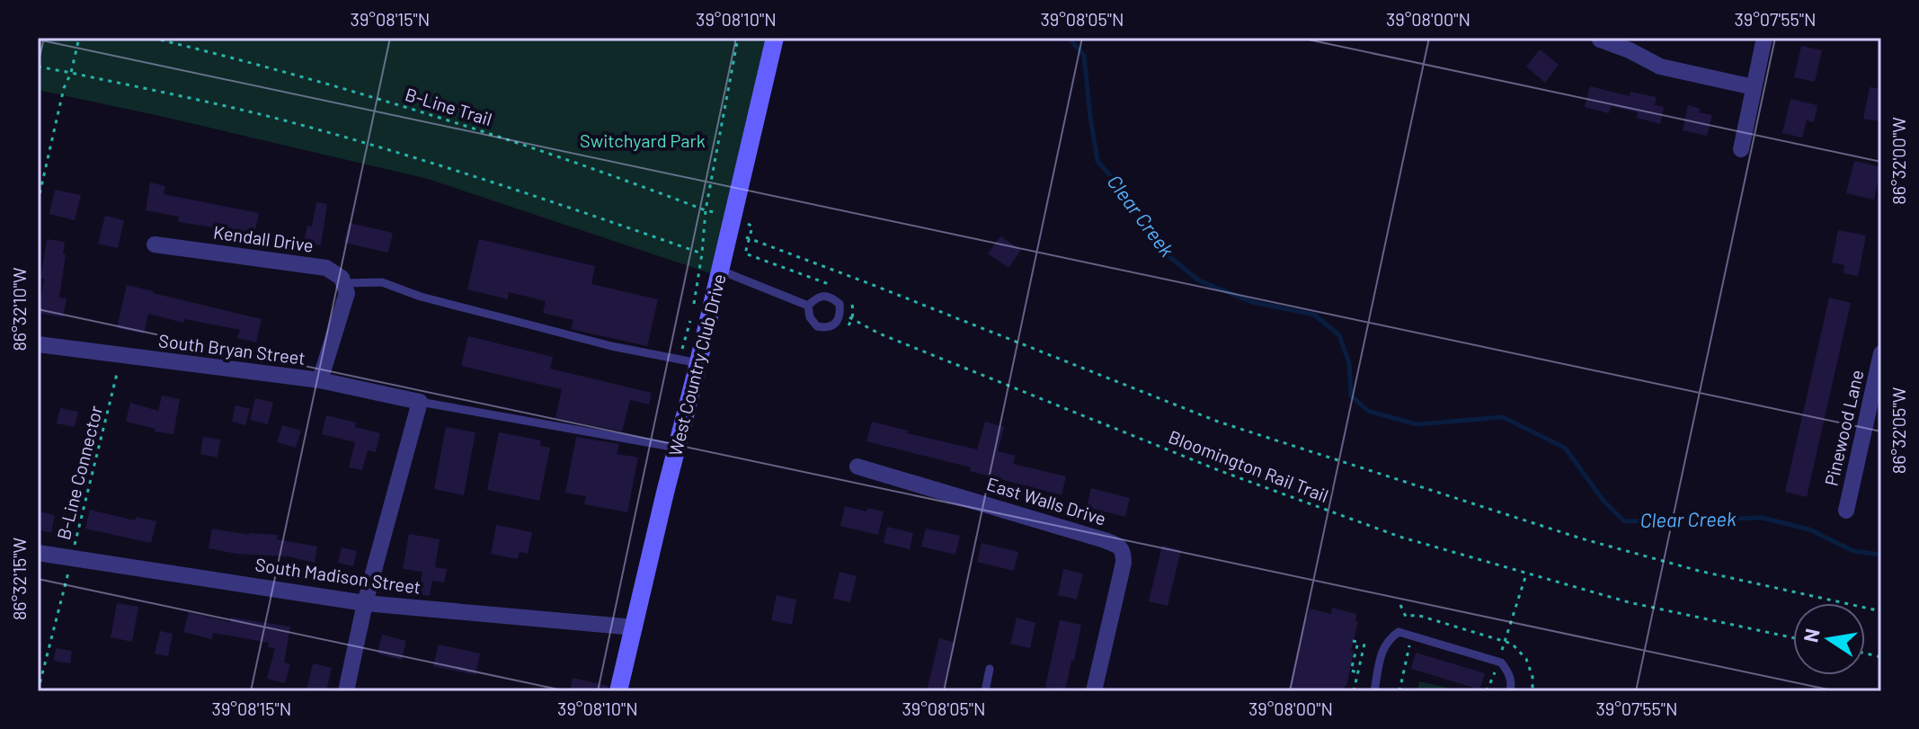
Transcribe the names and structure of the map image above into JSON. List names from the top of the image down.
{
  "streets": {
    "main road": ["West Country Club Drive"],
    "street": [
      "Kendall Drive",
      "South Bryan Street",
      "Pinewood Lane",
      "East Walls Drive",
      "South Madison Street"
    ],
    "path": ["B-Line Trail", "Bloomington Rail Trail", "B-Line Connector"]
  },
  "crossings": [
    ["B-Line Trail", "West Country Club Drive"],
    ["South Bryan Street", "B-Line Connector"],
    ["West Country Club Drive", "South Madison Street"],
    ["B-Line Connector", "South Madison Street"]
  ],
  "water": ["Clear Creek"],
  "parks": ["Switchyard Park"],
  "north": "left",
  "coordinates": [
    "39°08'15\"N",
    "39°08'10\"N",
    "39°08'05\"N",
    "39°08'00\"N",
    "39°07'55\"N",
    "86°32'00\"W",
    "86°32'10\"W",
    "86°32'05\"W",
    "86°32'15\"W"
  ]
}
